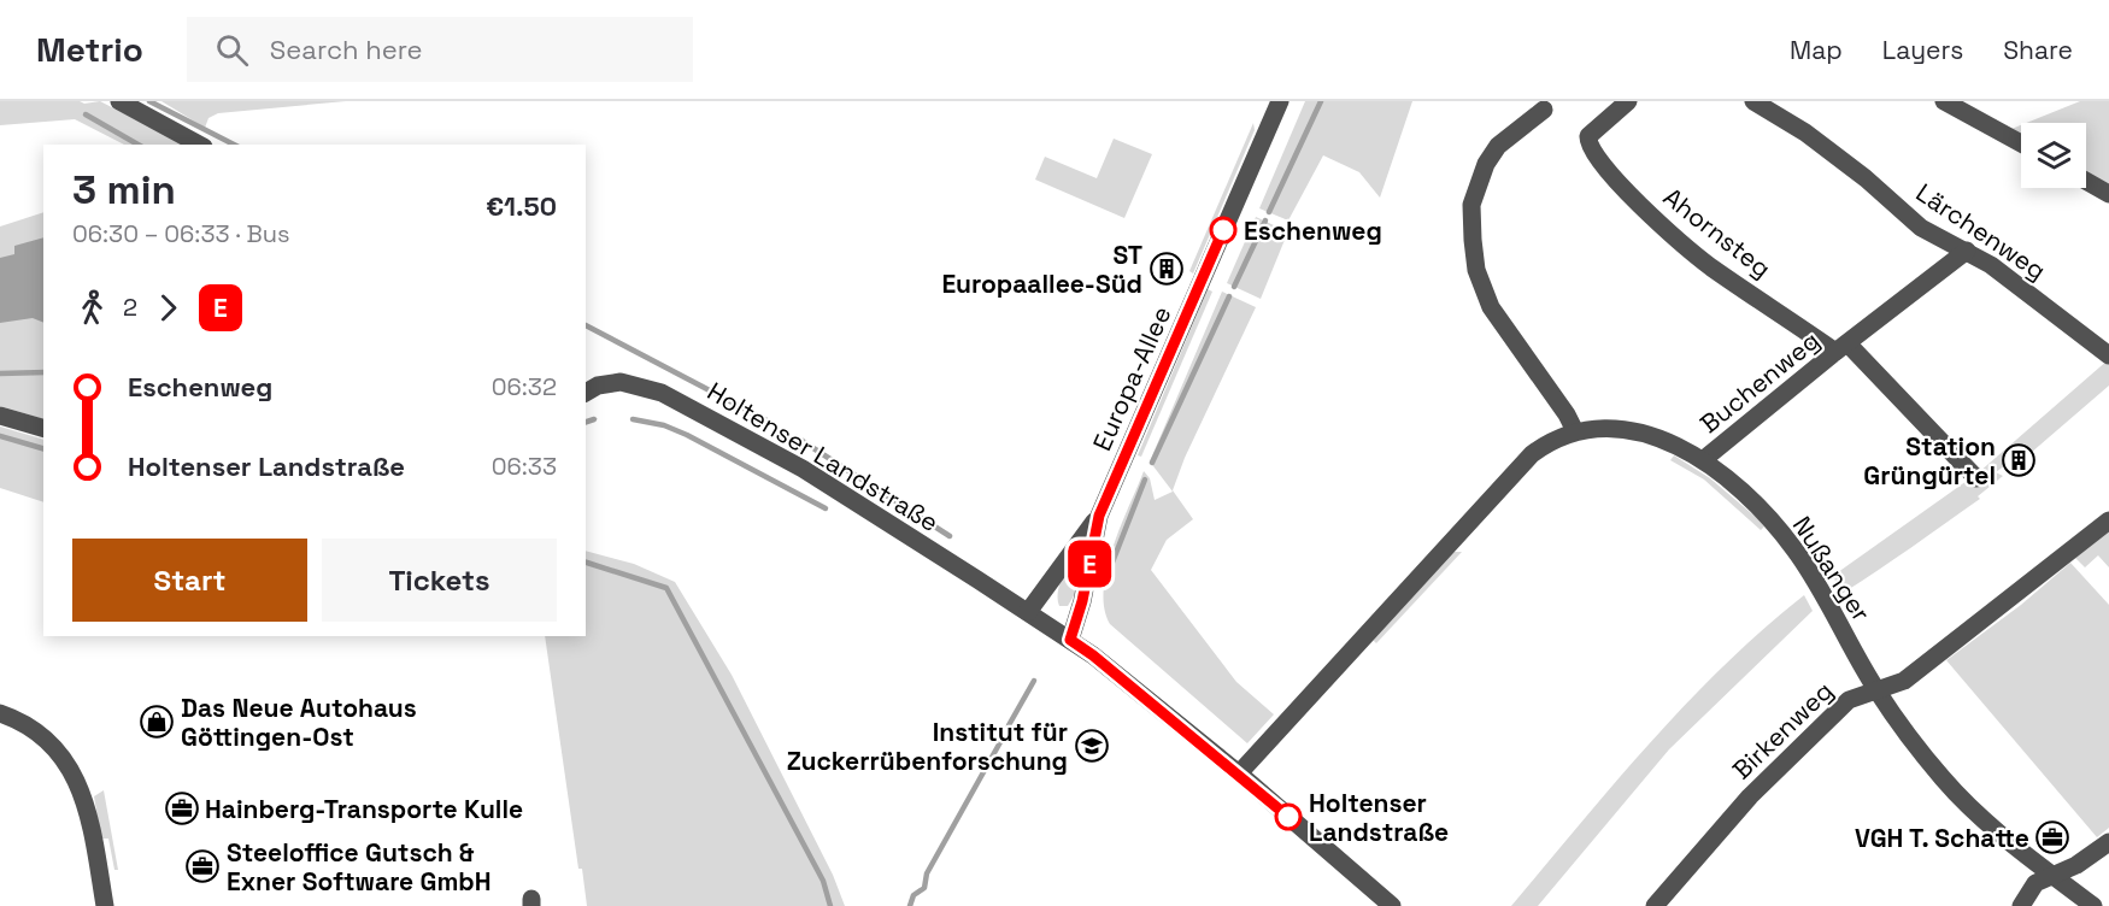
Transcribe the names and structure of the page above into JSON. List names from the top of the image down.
{
  "streets": {
    "street": [
      "Lärchenweg",
      "Ahornsteg",
      "Europa-Allee",
      "Buchenweg",
      "Holtenser Landstraße",
      "Nußanger",
      "Birkenweg"
    ]
  },
  "crossings": [
    ["Lärchenweg", "Buchenweg"],
    ["Ahornsteg", "Buchenweg"],
    ["Europa-Allee", "Holtenser Landstraße"],
    ["Buchenweg", "Nußanger"],
    ["Holtenser Landstraße", "Nußanger"],
    ["Nußanger", "Birkenweg"]
  ],
  "places": {
    "other": ["Eschenweg", "Holtenser Landstraße"],
    "building": ["ST Europaallee-Süd", "Station Grüngürtel"],
    "shop": ["Das Neue Autohaus Göttingen-Ost"],
    "school or university": ["Institut für Zuckerrübenforschung"],
    "office": ["Hainberg-Transporte Kulle", "VGH T. Schatte", "Steeloffice Gutsch & Exner Software GmbH"]
  },
  "lines": ["bus line E"],
  "page": {
    "header": "Metrio",
    "search": "Search here",
    "nav": ["Map", "Layers", "Share"],
    "on_map": "E",
    "heading": ["3 min", "06:30 – 06:33 · Bus", "€1.50"],
    "legs": ["2", "E"],
    "list": [
      {
        "name": "Eschenweg",
        "value": "06:32"
      },
      {
        "name": "Holtenser Landstraße",
        "value": "06:33"
      }
    ],
    "buttons": ["Start", "Tickets"]
  }
}
